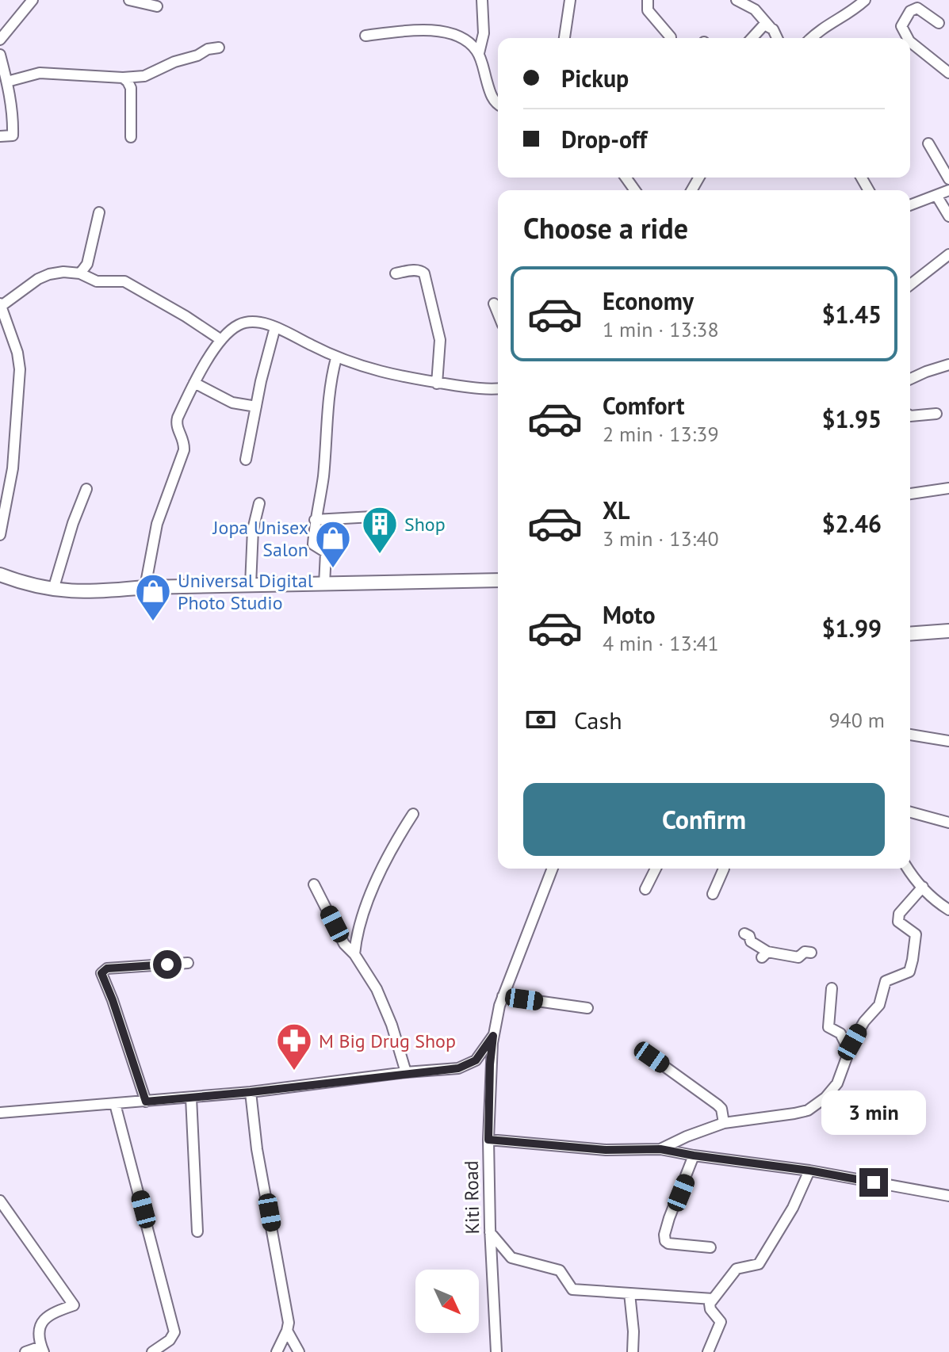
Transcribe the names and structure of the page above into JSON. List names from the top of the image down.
{
  "streets": {
    "street": ["Kiti Road"]
  },
  "places": {
    "building": ["Shop"],
    "shop": ["Jopa Unisex Salon", "Universal Digital Photo Studio"],
    "pharmacy": ["M Big Drug Shop"]
  },
  "north": "bottom right",
  "page": {
    "banner": ["Pickup", "Drop-off"],
    "heading": "Choose a ride",
    "list": [
      {
        "name": "Economy",
        "note": "1 min · 13:38",
        "value": "$1.45"
      },
      {
        "name": "Comfort",
        "note": "2 min · 13:39",
        "value": "$1.95"
      },
      {
        "name": "XL",
        "note": "3 min · 13:40",
        "value": "$2.46"
      },
      {
        "name": "Moto",
        "note": "4 min · 13:41",
        "value": "$1.99"
      }
    ],
    "pay": ["Cash", "940 m"],
    "buttons": "Confirm",
    "bubble": "3 min"
  }
}
